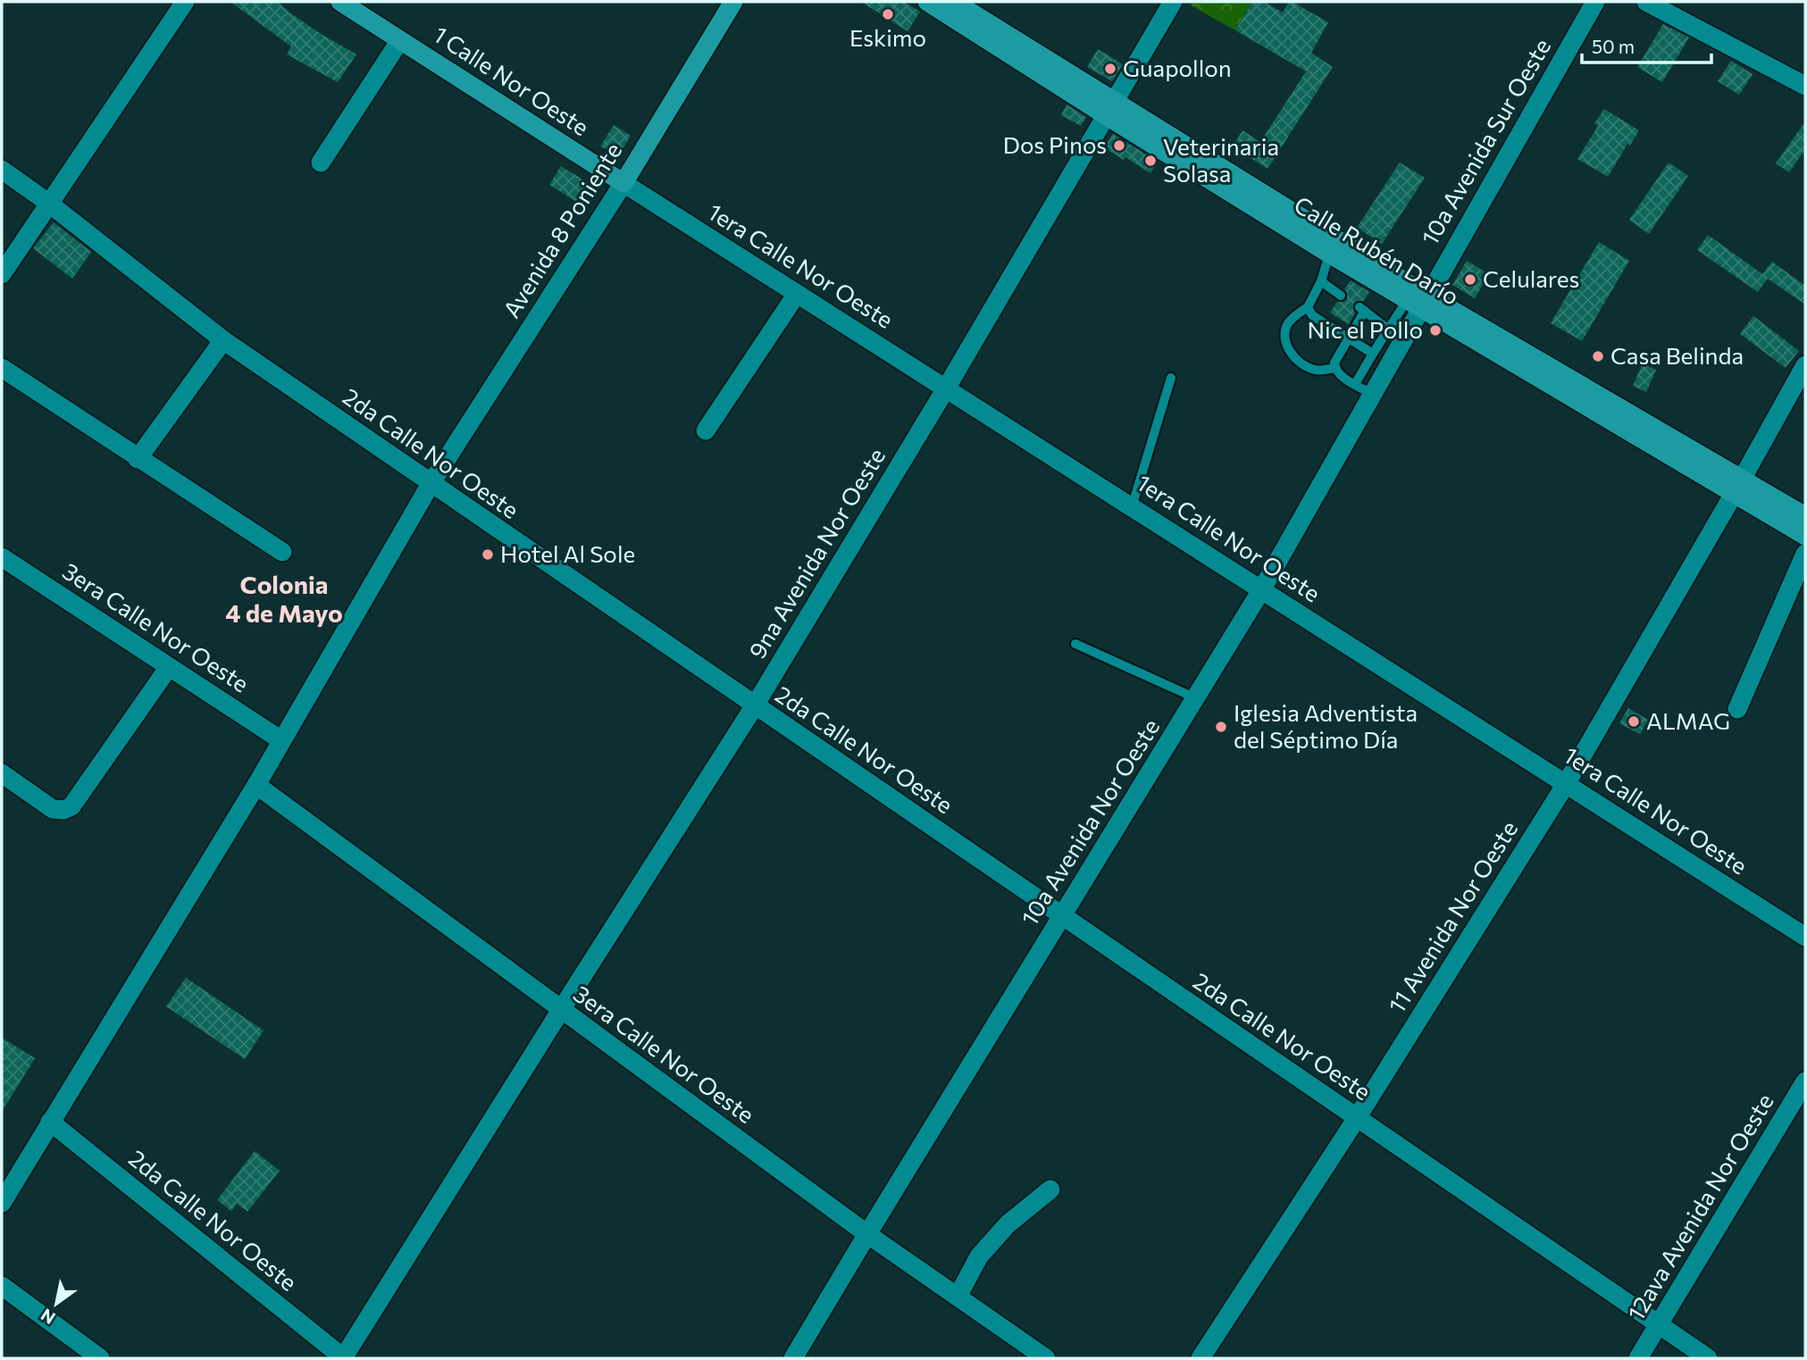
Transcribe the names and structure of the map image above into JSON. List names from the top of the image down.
{
  "streets": {
    "street": [
      "1 Calle Nor Oeste",
      "10a Avenida Sur Oeste",
      "Avenida 8 Poniente",
      "Calle Rubén Darío",
      "1era Calle Nor Oeste",
      "2da Calle Nor Oeste",
      "9na Avenida Nor Oeste",
      "3era Calle Nor Oeste",
      "10a Avenida Nor Oeste",
      "11 Avenida Nor Oeste",
      "12ava Avenida Nor Oeste"
    ]
  },
  "crossings": [
    ["1 Calle Nor Oeste", "Avenida 8 Poniente"],
    ["1 Calle Nor Oeste", "1era Calle Nor Oeste"],
    ["10a Avenida Sur Oeste", "Calle Rubén Darío"],
    ["10a Avenida Sur Oeste", "10a Avenida Nor Oeste"],
    ["Avenida 8 Poniente", "1era Calle Nor Oeste"],
    ["Avenida 8 Poniente", "2da Calle Nor Oeste"],
    ["Avenida 8 Poniente", "3era Calle Nor Oeste"],
    ["Calle Rubén Darío", "9na Avenida Nor Oeste"],
    ["Calle Rubén Darío", "10a Avenida Nor Oeste"],
    ["Calle Rubén Darío", "11 Avenida Nor Oeste"],
    ["1era Calle Nor Oeste", "9na Avenida Nor Oeste"],
    ["1era Calle Nor Oeste", "10a Avenida Nor Oeste"],
    ["1era Calle Nor Oeste", "11 Avenida Nor Oeste"],
    ["2da Calle Nor Oeste", "9na Avenida Nor Oeste"],
    ["2da Calle Nor Oeste", "10a Avenida Nor Oeste"],
    ["2da Calle Nor Oeste", "11 Avenida Nor Oeste"],
    ["2da Calle Nor Oeste", "12ava Avenida Nor Oeste"],
    ["9na Avenida Nor Oeste", "3era Calle Nor Oeste"],
    ["3era Calle Nor Oeste", "10a Avenida Nor Oeste"]
  ],
  "districts": ["Colonia 4 de Mayo"],
  "places": [
    "Eskimo",
    "Guapollon",
    "Dos Pinos",
    "Veterinaria Solasa",
    "Celulares",
    "Nic el Pollo",
    "Casa Belinda",
    "Hotel Al Sole",
    "ALMAG",
    "Iglesia Adventista del Séptimo Día"
  ],
  "scale_bar": "50 m",
  "north": "bottom left"
}
